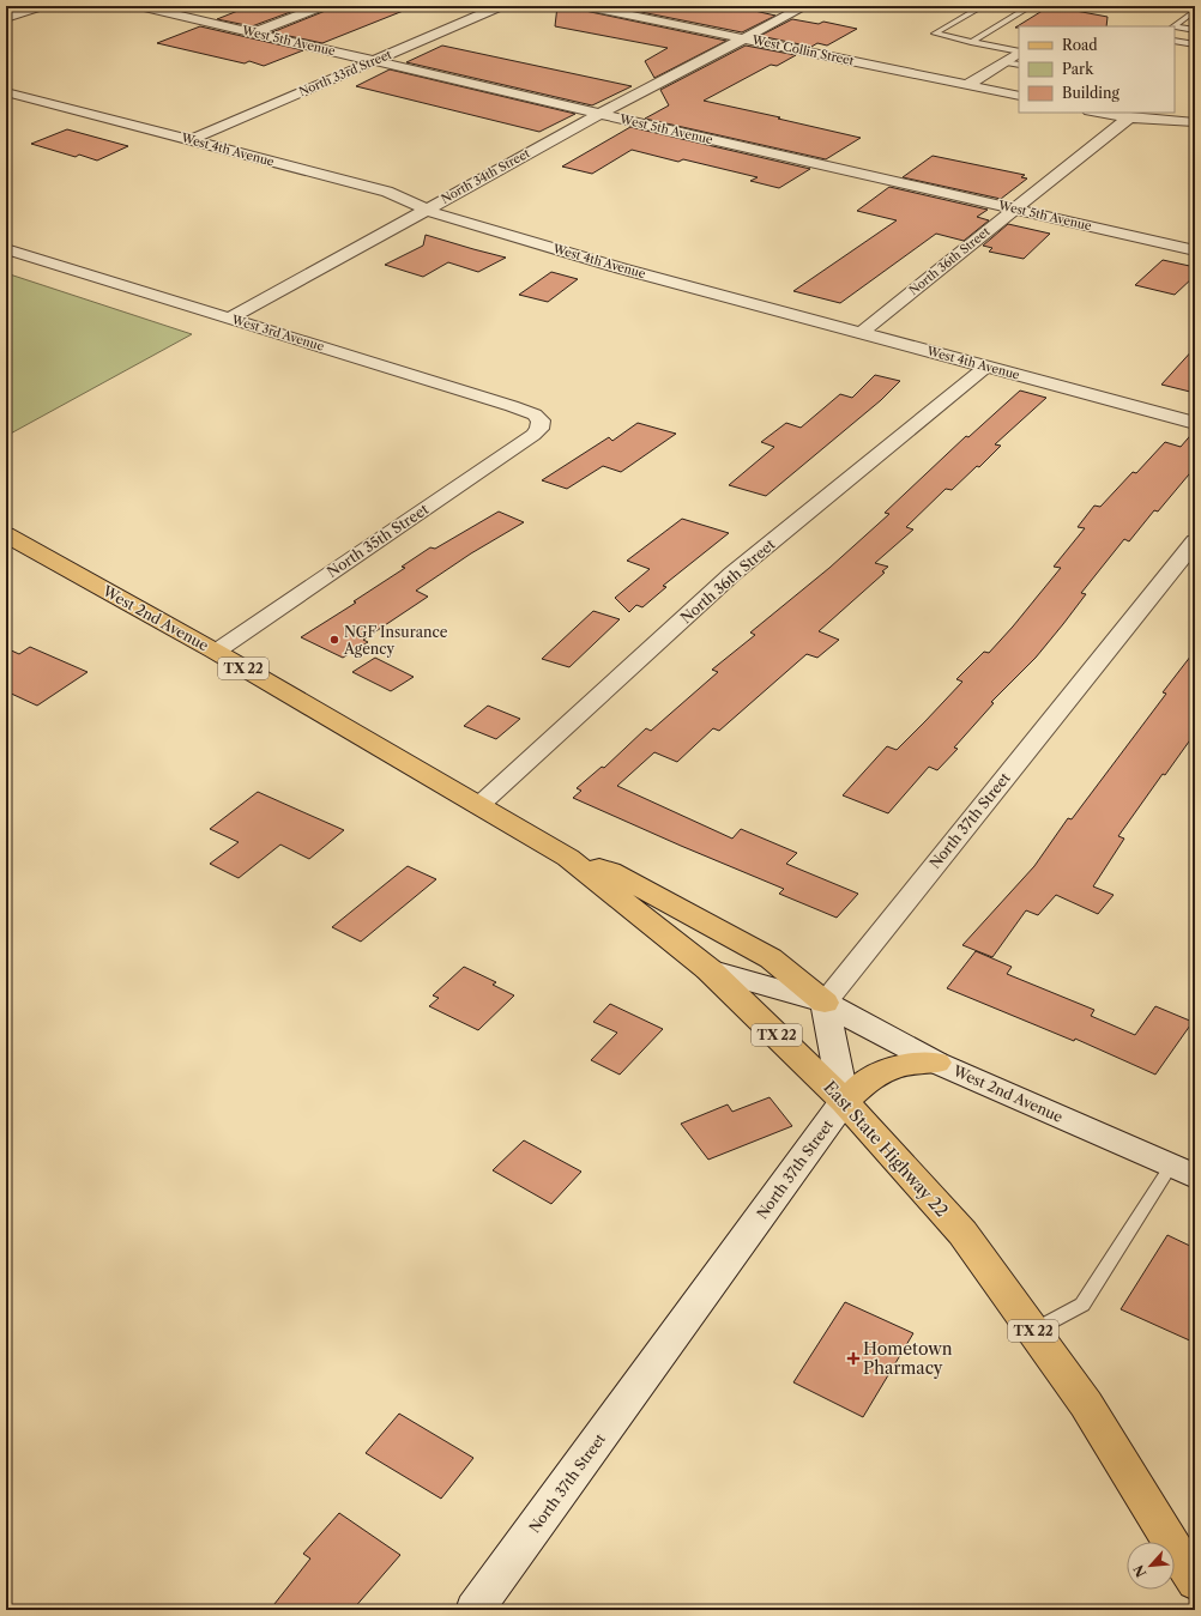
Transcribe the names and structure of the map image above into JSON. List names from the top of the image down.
{
  "streets": {
    "main road": ["West 2nd Avenue", "TX 22", "East State Highway 22"],
    "street": [
      "West 5th Avenue",
      "West Collin Street",
      "North 33rd Street",
      "West 4th Avenue",
      "North 34th Street",
      "North 36th Street",
      "West 3rd Avenue",
      "North 35th Street",
      "North 37th Street"
    ]
  },
  "crossings": [
    ["West 5th Avenue", "North 33rd Street"],
    ["West 5th Avenue", "North 34th Street"],
    ["West 5th Avenue", "North 36th Street"],
    ["West Collin Street", "North 34th Street"],
    ["North 33rd Street", "West 4th Avenue"],
    ["West 4th Avenue", "North 34th Street"],
    ["West 4th Avenue", "North 36th Street"],
    ["North 34th Street", "West 3rd Avenue"],
    ["North 36th Street", "West 2nd Avenue"],
    ["North 36th Street", "East State Highway 22"],
    ["West 3rd Avenue", "North 35th Street"],
    ["North 35th Street", "West 2nd Avenue"],
    ["West 2nd Avenue", "North 37th Street"],
    ["West 2nd Avenue", "East State Highway 22"],
    ["North 37th Street", "East State Highway 22"]
  ],
  "places": {
    "other": ["NGF Insurance Agency"],
    "health": ["Hometown Pharmacy"]
  },
  "legend": ["Road", "Park", "Building"],
  "north": "bottom left"
}
